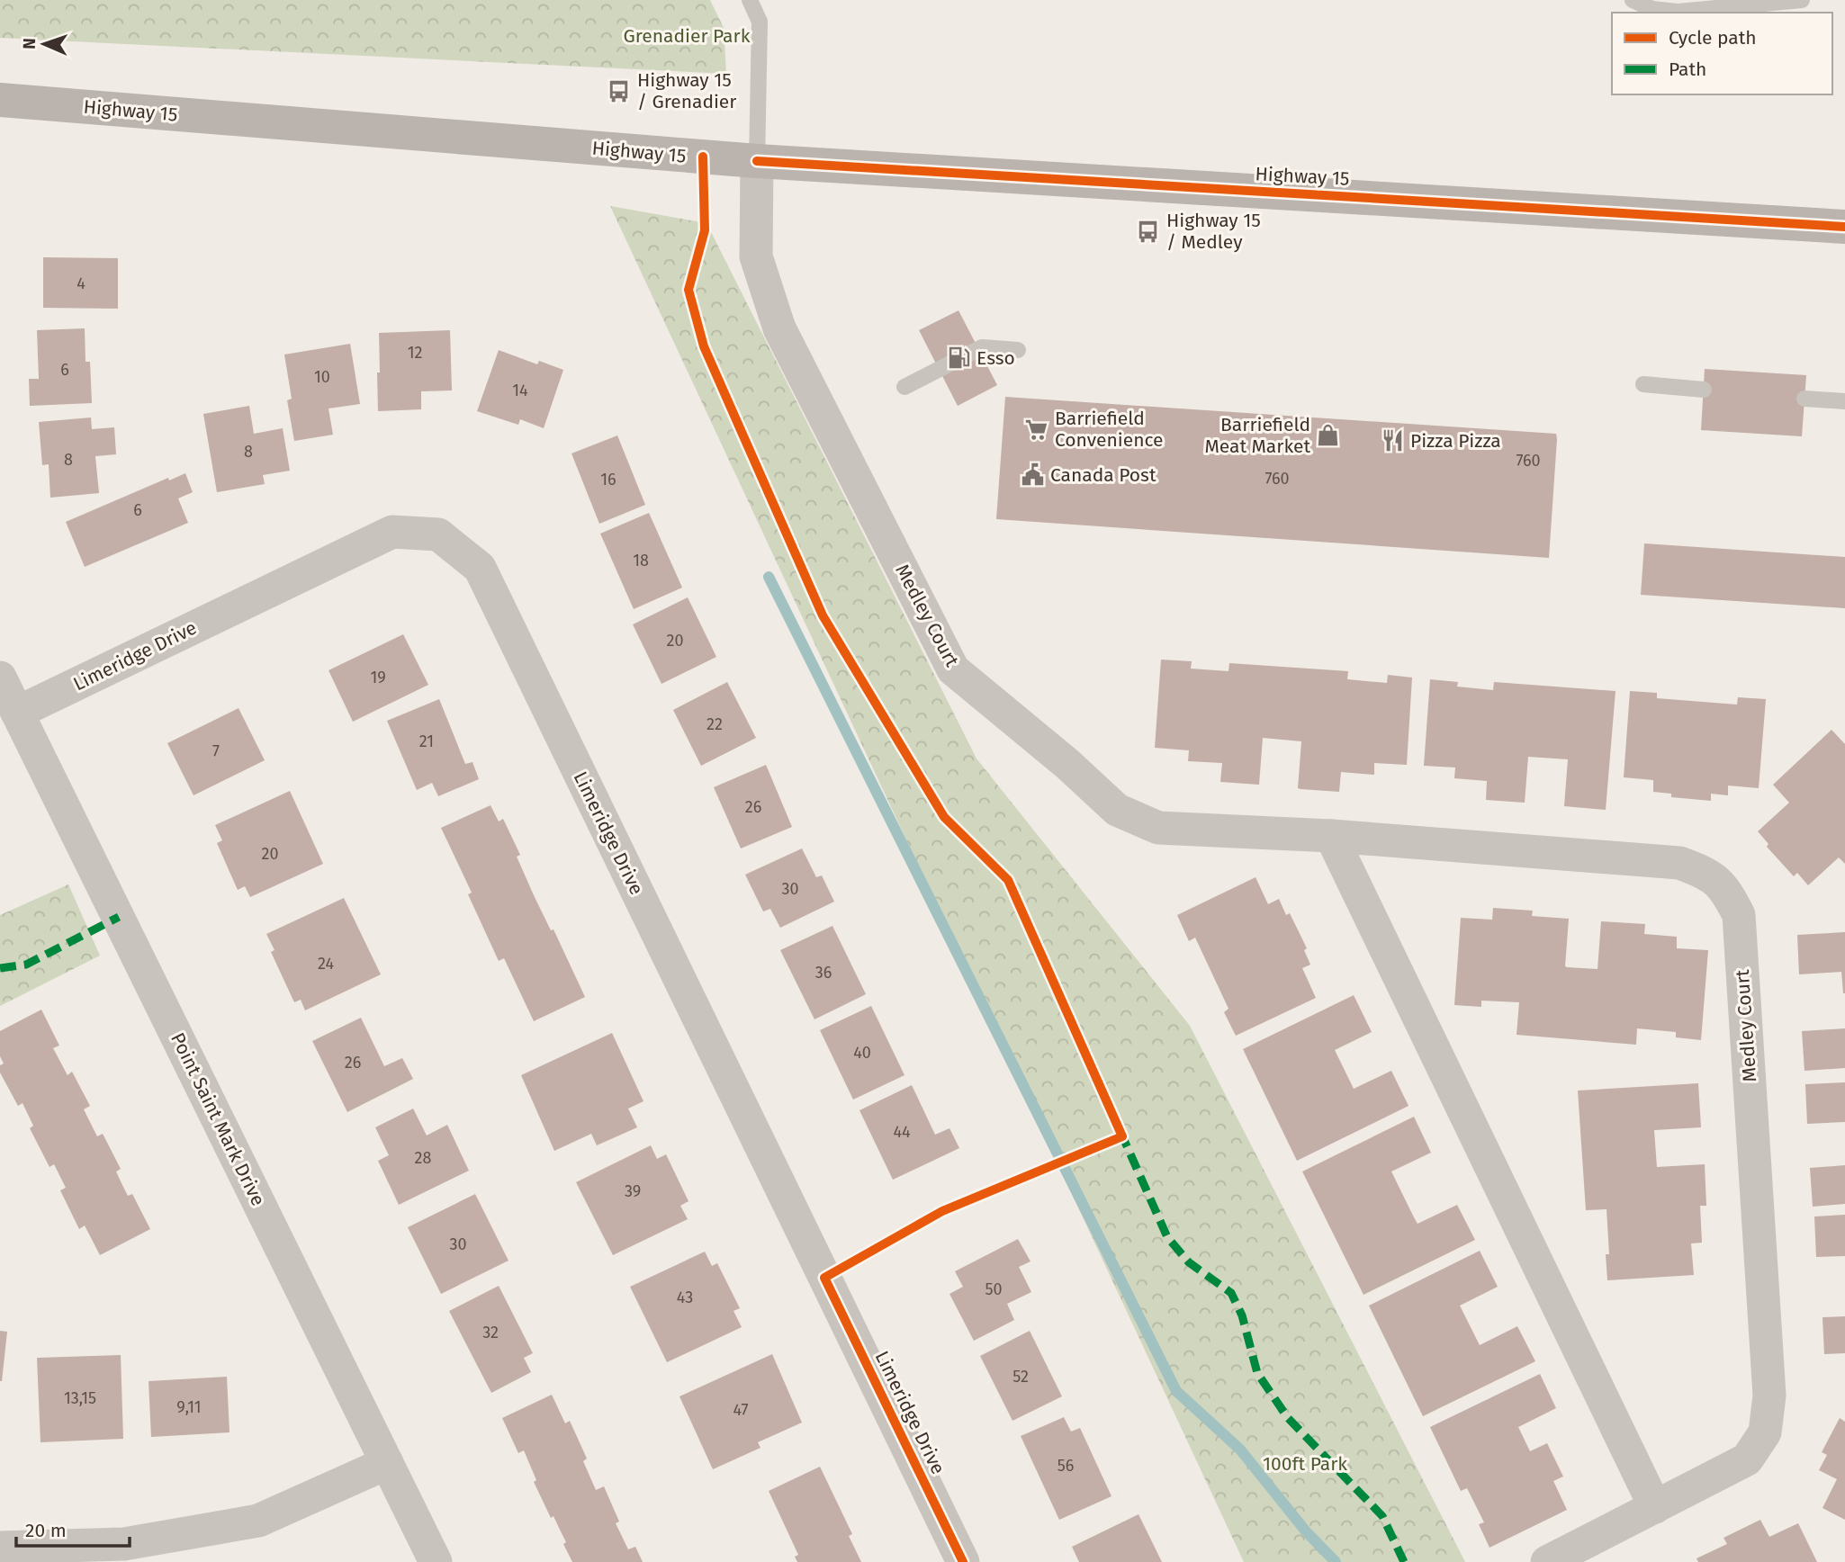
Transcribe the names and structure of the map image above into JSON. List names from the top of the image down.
{
  "streets": {
    "main road": ["Highway 15"],
    "street": ["Medley Court", "Limeridge Drive", "Point Saint Mark Drive"]
  },
  "crossings": [
    ["Highway 15", "Medley Court"],
    ["Limeridge Drive", "Point Saint Mark Drive"]
  ],
  "parks": ["Grenadier Park", "100ft Park"],
  "places": {
    "bus stop": ["Highway 15 / Grenadier", "Highway 15 / Medley"],
    "fuel station": ["Esso"],
    "supermarket": ["Barriefield Convenience"],
    "shop": ["Barriefield Meat Market"],
    "restaurant": ["Pizza Pizza"],
    "public building": ["Canada Post"]
  },
  "house_numbers": [
    "4",
    "12",
    "6",
    "10",
    "14",
    "8",
    "8",
    "760",
    "760",
    "16",
    "6",
    "18",
    "20",
    "19",
    "22",
    "21",
    "7",
    "26",
    "20",
    "30",
    "24",
    "36",
    "40",
    "26",
    "44",
    "28",
    "39",
    "30",
    "50",
    "43",
    "32",
    "52",
    "13,15",
    "9,11",
    "47",
    "56"
  ],
  "legend": ["Cycle path", "Path"],
  "scale_bar": "20 m",
  "north": "left"
}
